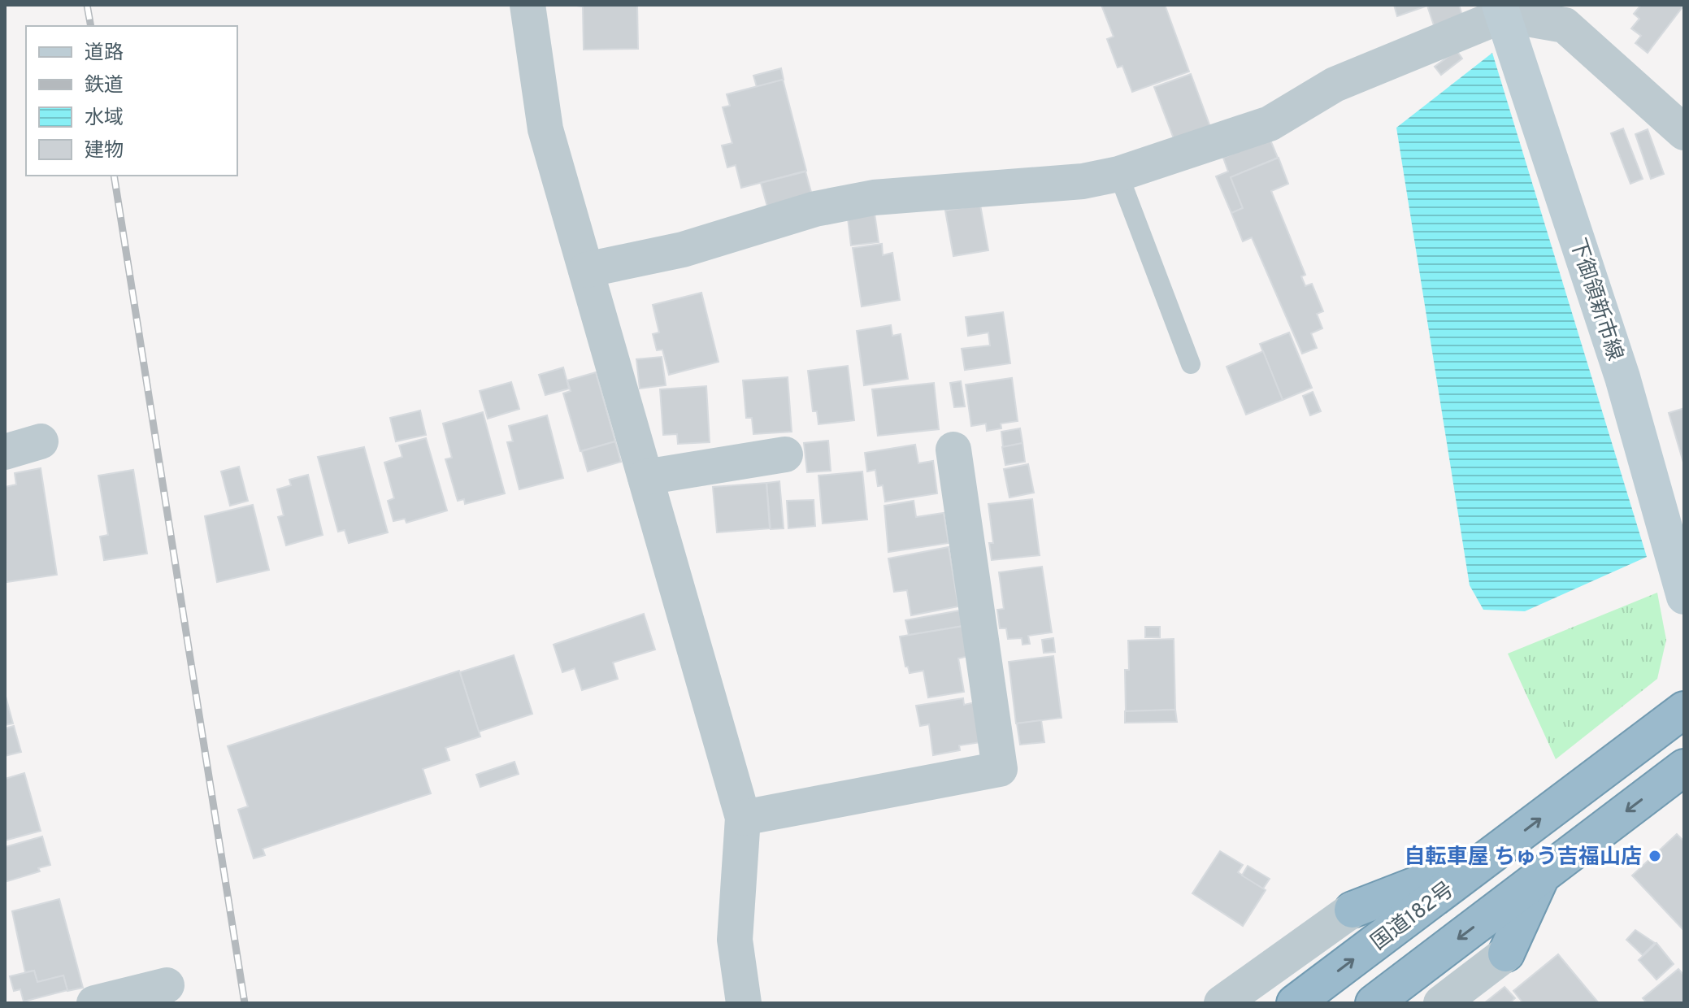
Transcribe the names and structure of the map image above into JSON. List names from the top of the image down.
{
  "streets": {
    "highway": ["国道182号"],
    "main road": ["下御領新市線"]
  },
  "places": ["自転車屋 ちゅう吉福山店"],
  "legend": [
    "道路",
    "鉄道",
    "水域",
    "建物"
  ]
}
